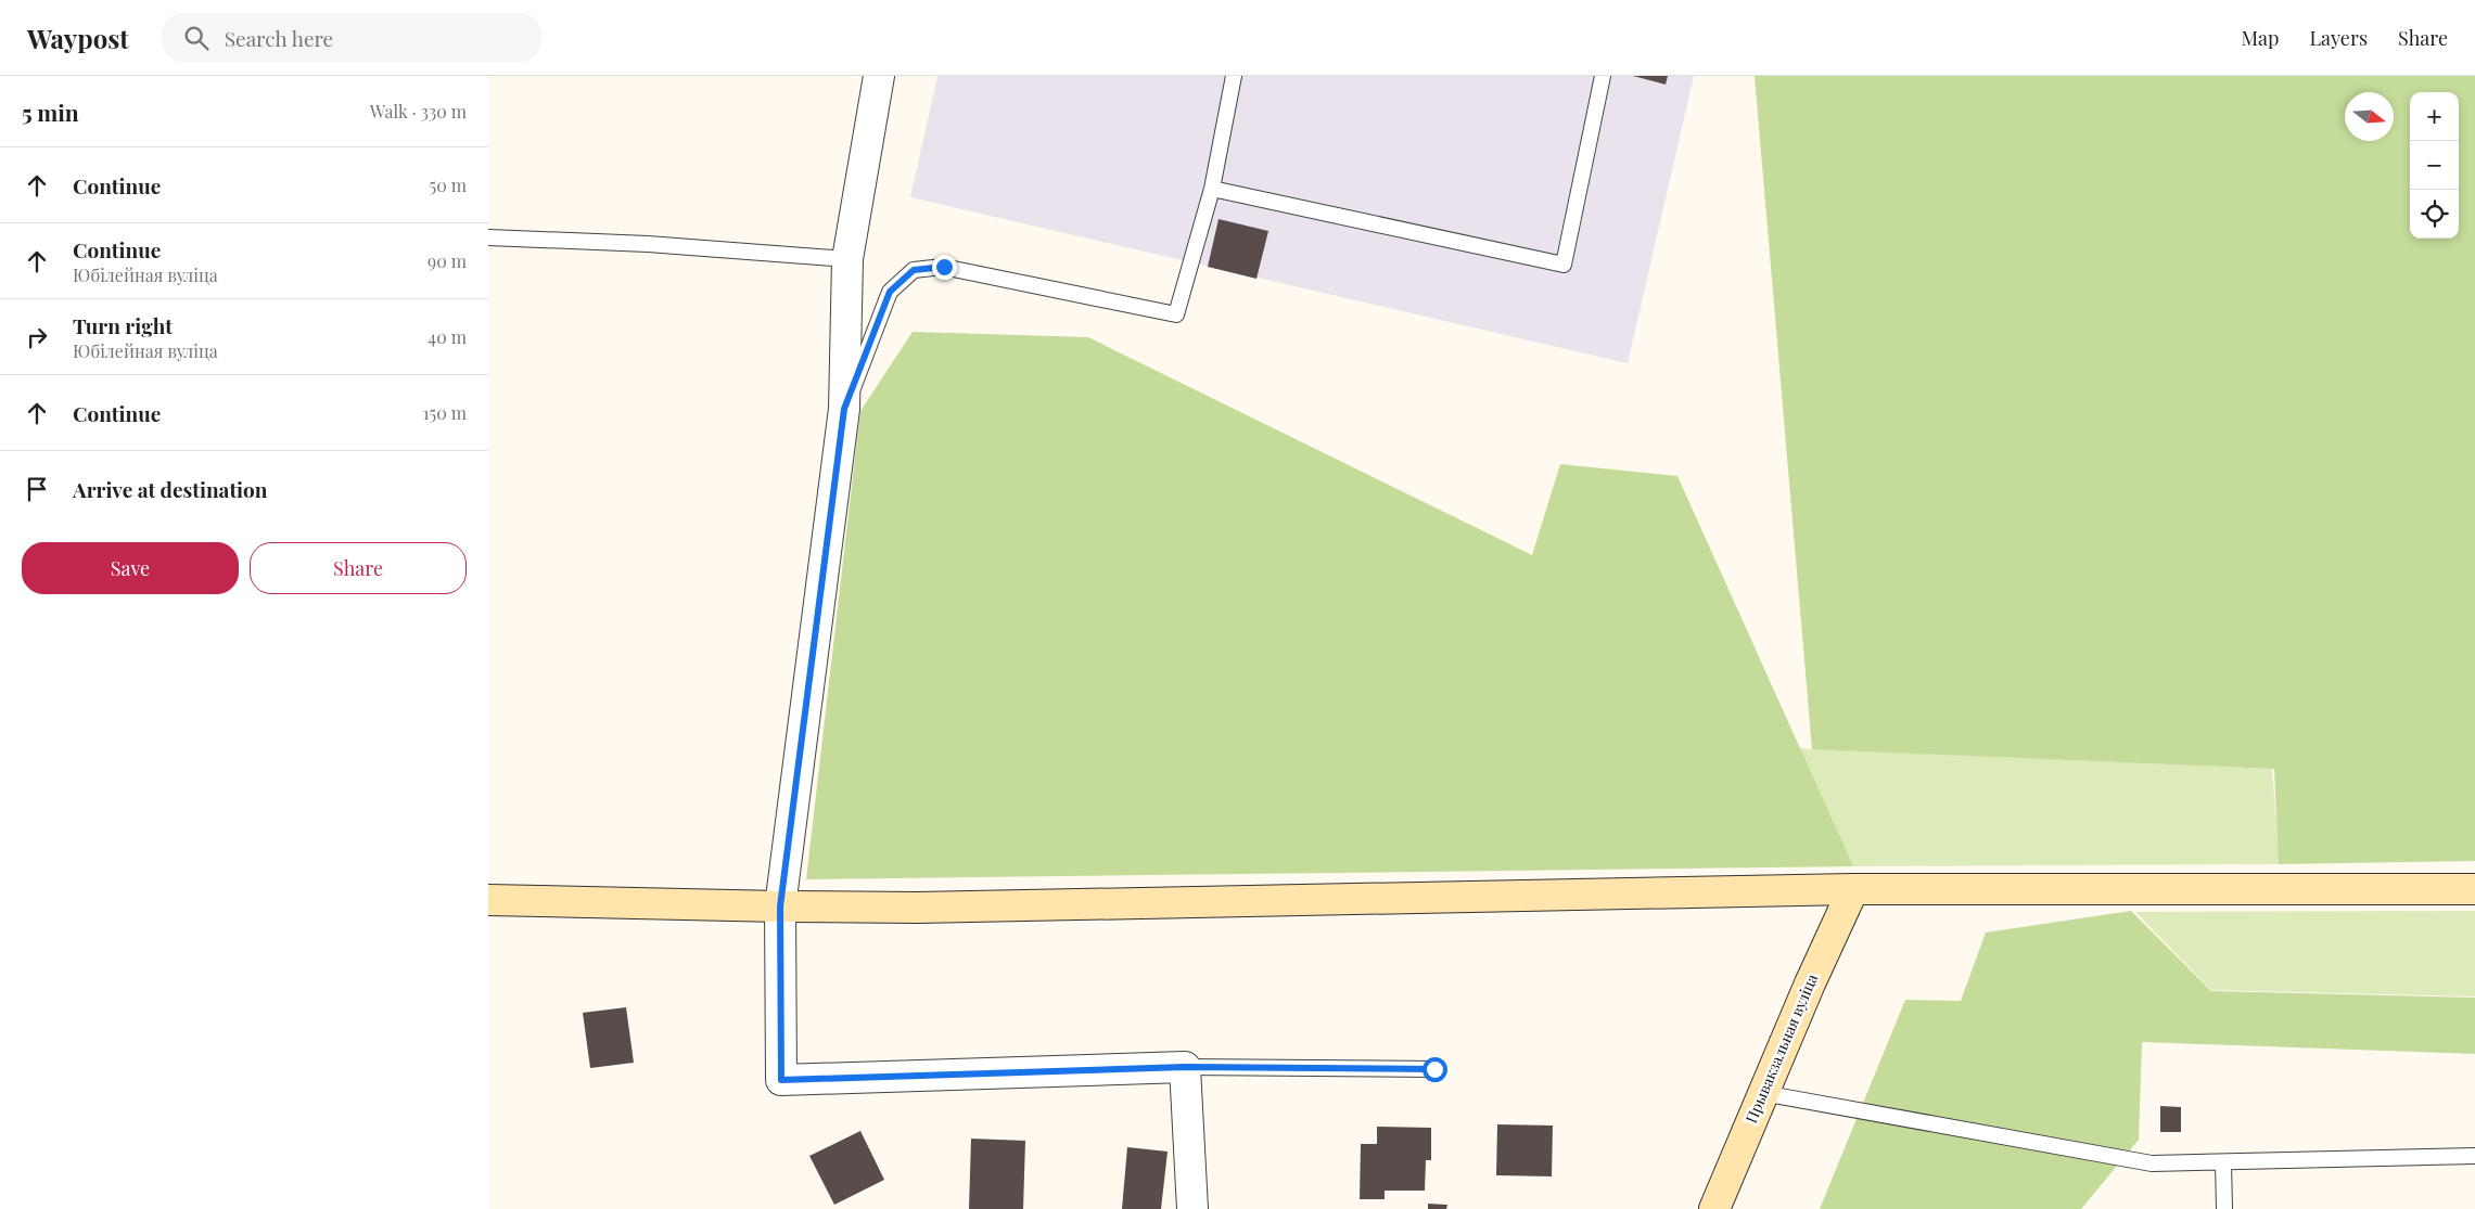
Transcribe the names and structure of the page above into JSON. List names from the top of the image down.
{
  "streets": {
    "main road": ["Прывакзальная вуліца"]
  },
  "north": "right",
  "page": {
    "header": "Waypost",
    "search": "Search here",
    "nav": ["Map", "Layers", "Share"],
    "heading": ["5 min", "Walk · 330 m"],
    "map_buttons": ["+", "−"],
    "list": [
      ["Continue", "50 m"],
      ["Continue", "Юбілейная вуліца", "90 m"],
      ["Turn right", "Юбілейная вуліца", "40 m"],
      ["Continue", "150 m"],
      "Arrive at destination"
    ],
    "buttons": ["Save", "Share"]
  }
}
